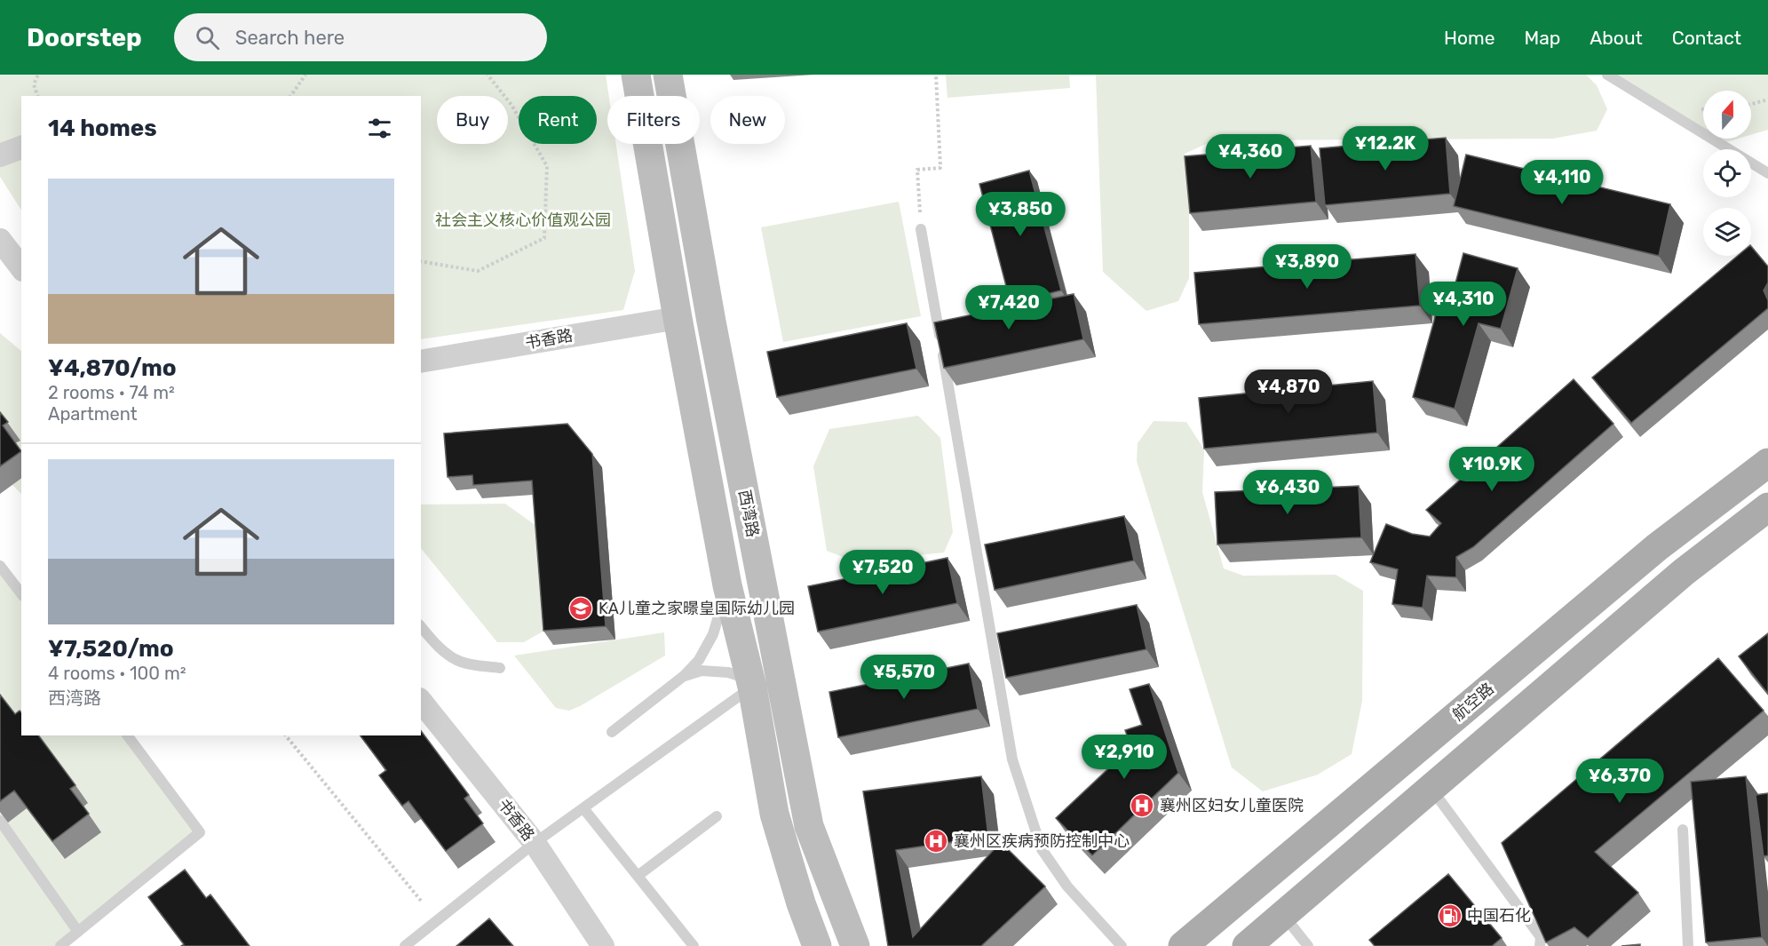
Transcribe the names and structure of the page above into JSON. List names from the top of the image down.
{
  "streets": {
    "main road": ["西湾路", "航空路"],
    "street": ["书香路"]
  },
  "parks": ["社会主义核心价值观公园"],
  "places": {
    "school or university": ["KA儿童之家暻皇国际幼儿园"],
    "hospital": ["襄州区妇女儿童医院", "襄州区疾病预防控制中心"],
    "fuel station": ["中国石化"]
  },
  "north": "top",
  "page": {
    "header": "Doorstep",
    "search": "Search here",
    "nav": [
      "Home",
      "Map",
      "About",
      "Contact"
    ],
    "chip": [
      "Buy",
      "Rent",
      "Filters",
      "New"
    ],
    "heading": "14 homes",
    "price": [
      "¥12.2K",
      "¥4,360",
      "¥4,110",
      "¥3,850",
      "¥3,890",
      "¥4,310",
      "¥7,420",
      "¥4,870",
      "¥10.9K",
      "¥6,430",
      "¥7,520",
      "¥5,570",
      "¥2,910",
      "¥6,370"
    ],
    "list": [
      {
        "name": "¥4,870/mo",
        "note": "2 rooms · 74 m² · Apartment"
      },
      {
        "name": "¥7,520/mo",
        "note": "4 rooms · 100 m² · 西湾路"
      }
    ]
  }
}
